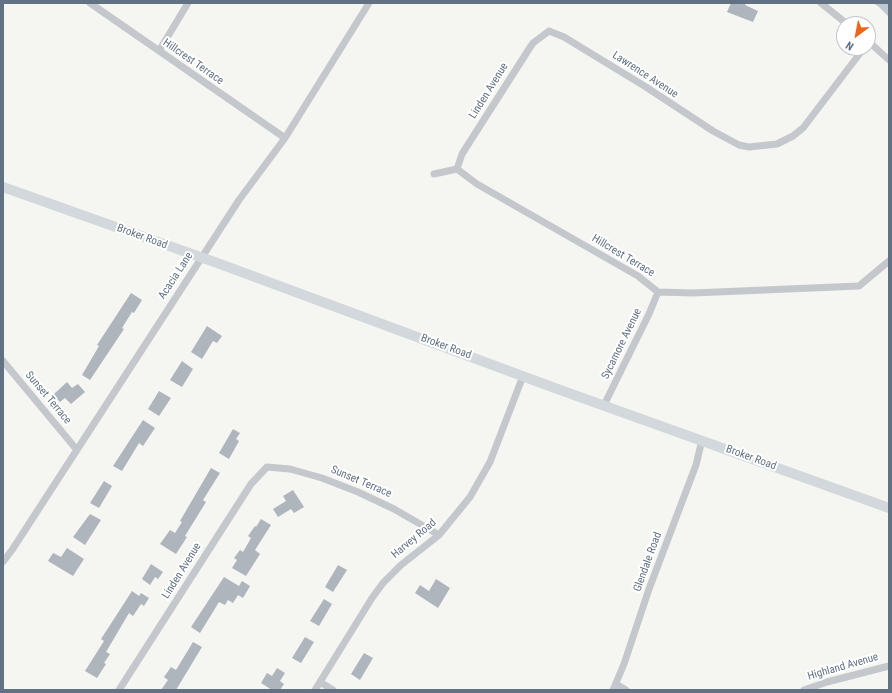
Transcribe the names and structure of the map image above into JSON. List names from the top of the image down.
{
  "streets": {
    "street": [
      "Hillcrest Terrace",
      "Lawrence Avenue",
      "Linden Avenue",
      "Broker Road",
      "Acacia Lane",
      "Sycamore Avenue",
      "Sunset Terrace",
      "Harvey Road",
      "Glendale Road",
      "Highland Avenue"
    ]
  },
  "crossings": [
    ["Hillcrest Terrace", "Linden Avenue"],
    ["Hillcrest Terrace", "Acacia Lane"],
    ["Hillcrest Terrace", "Sycamore Avenue"],
    ["Lawrence Avenue", "Linden Avenue"],
    ["Linden Avenue", "Sunset Terrace"],
    ["Broker Road", "Acacia Lane"],
    ["Broker Road", "Sycamore Avenue"],
    ["Broker Road", "Harvey Road"],
    ["Broker Road", "Glendale Road"],
    ["Acacia Lane", "Sunset Terrace"],
    ["Sunset Terrace", "Harvey Road"]
  ],
  "north": "bottom left"
}
